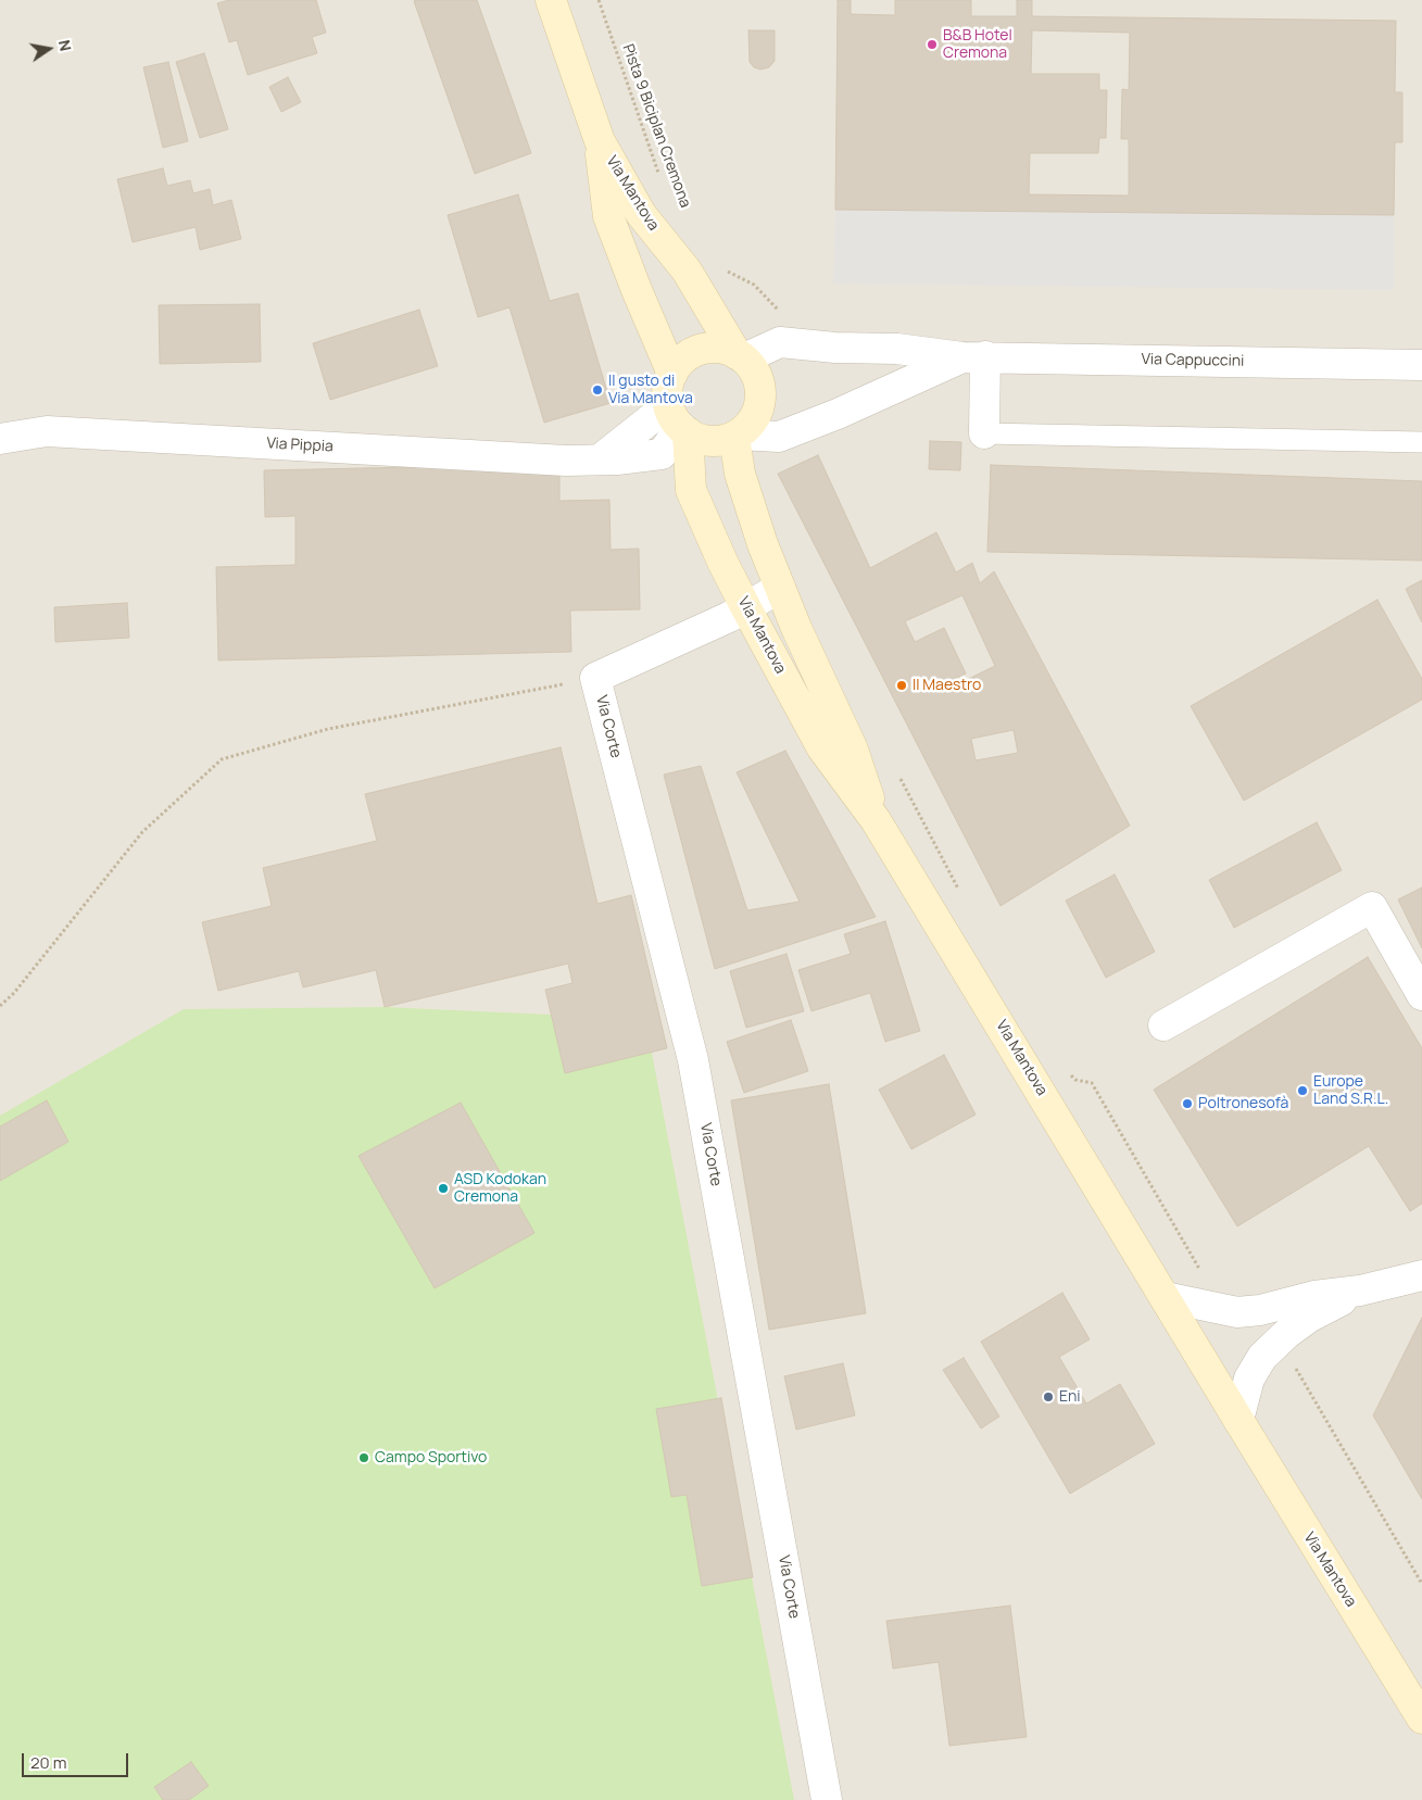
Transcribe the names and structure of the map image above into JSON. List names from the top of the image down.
{
  "streets": {
    "main road": ["Via Mantova"],
    "street": ["Via Cappuccini", "Via Pippia", "Via Corte"],
    "path": ["Pista 9 Biciplan Cremona"]
  },
  "crossings": [
    ["Via Mantova", "Via Cappuccini"],
    ["Via Mantova", "Via Pippia"],
    ["Via Mantova", "Via Corte"],
    ["Via Cappuccini", "Via Pippia"]
  ],
  "places": [
    "B&B Hotel Cremona",
    "Il gusto di Via Mantova",
    "Il Maestro",
    "Europe Land S.R.L.",
    "Poltronesofà",
    "ASD Kodokan Cremona",
    "Eni",
    "Campo Sportivo"
  ],
  "scale_bar": "20 m",
  "north": "right"
}
